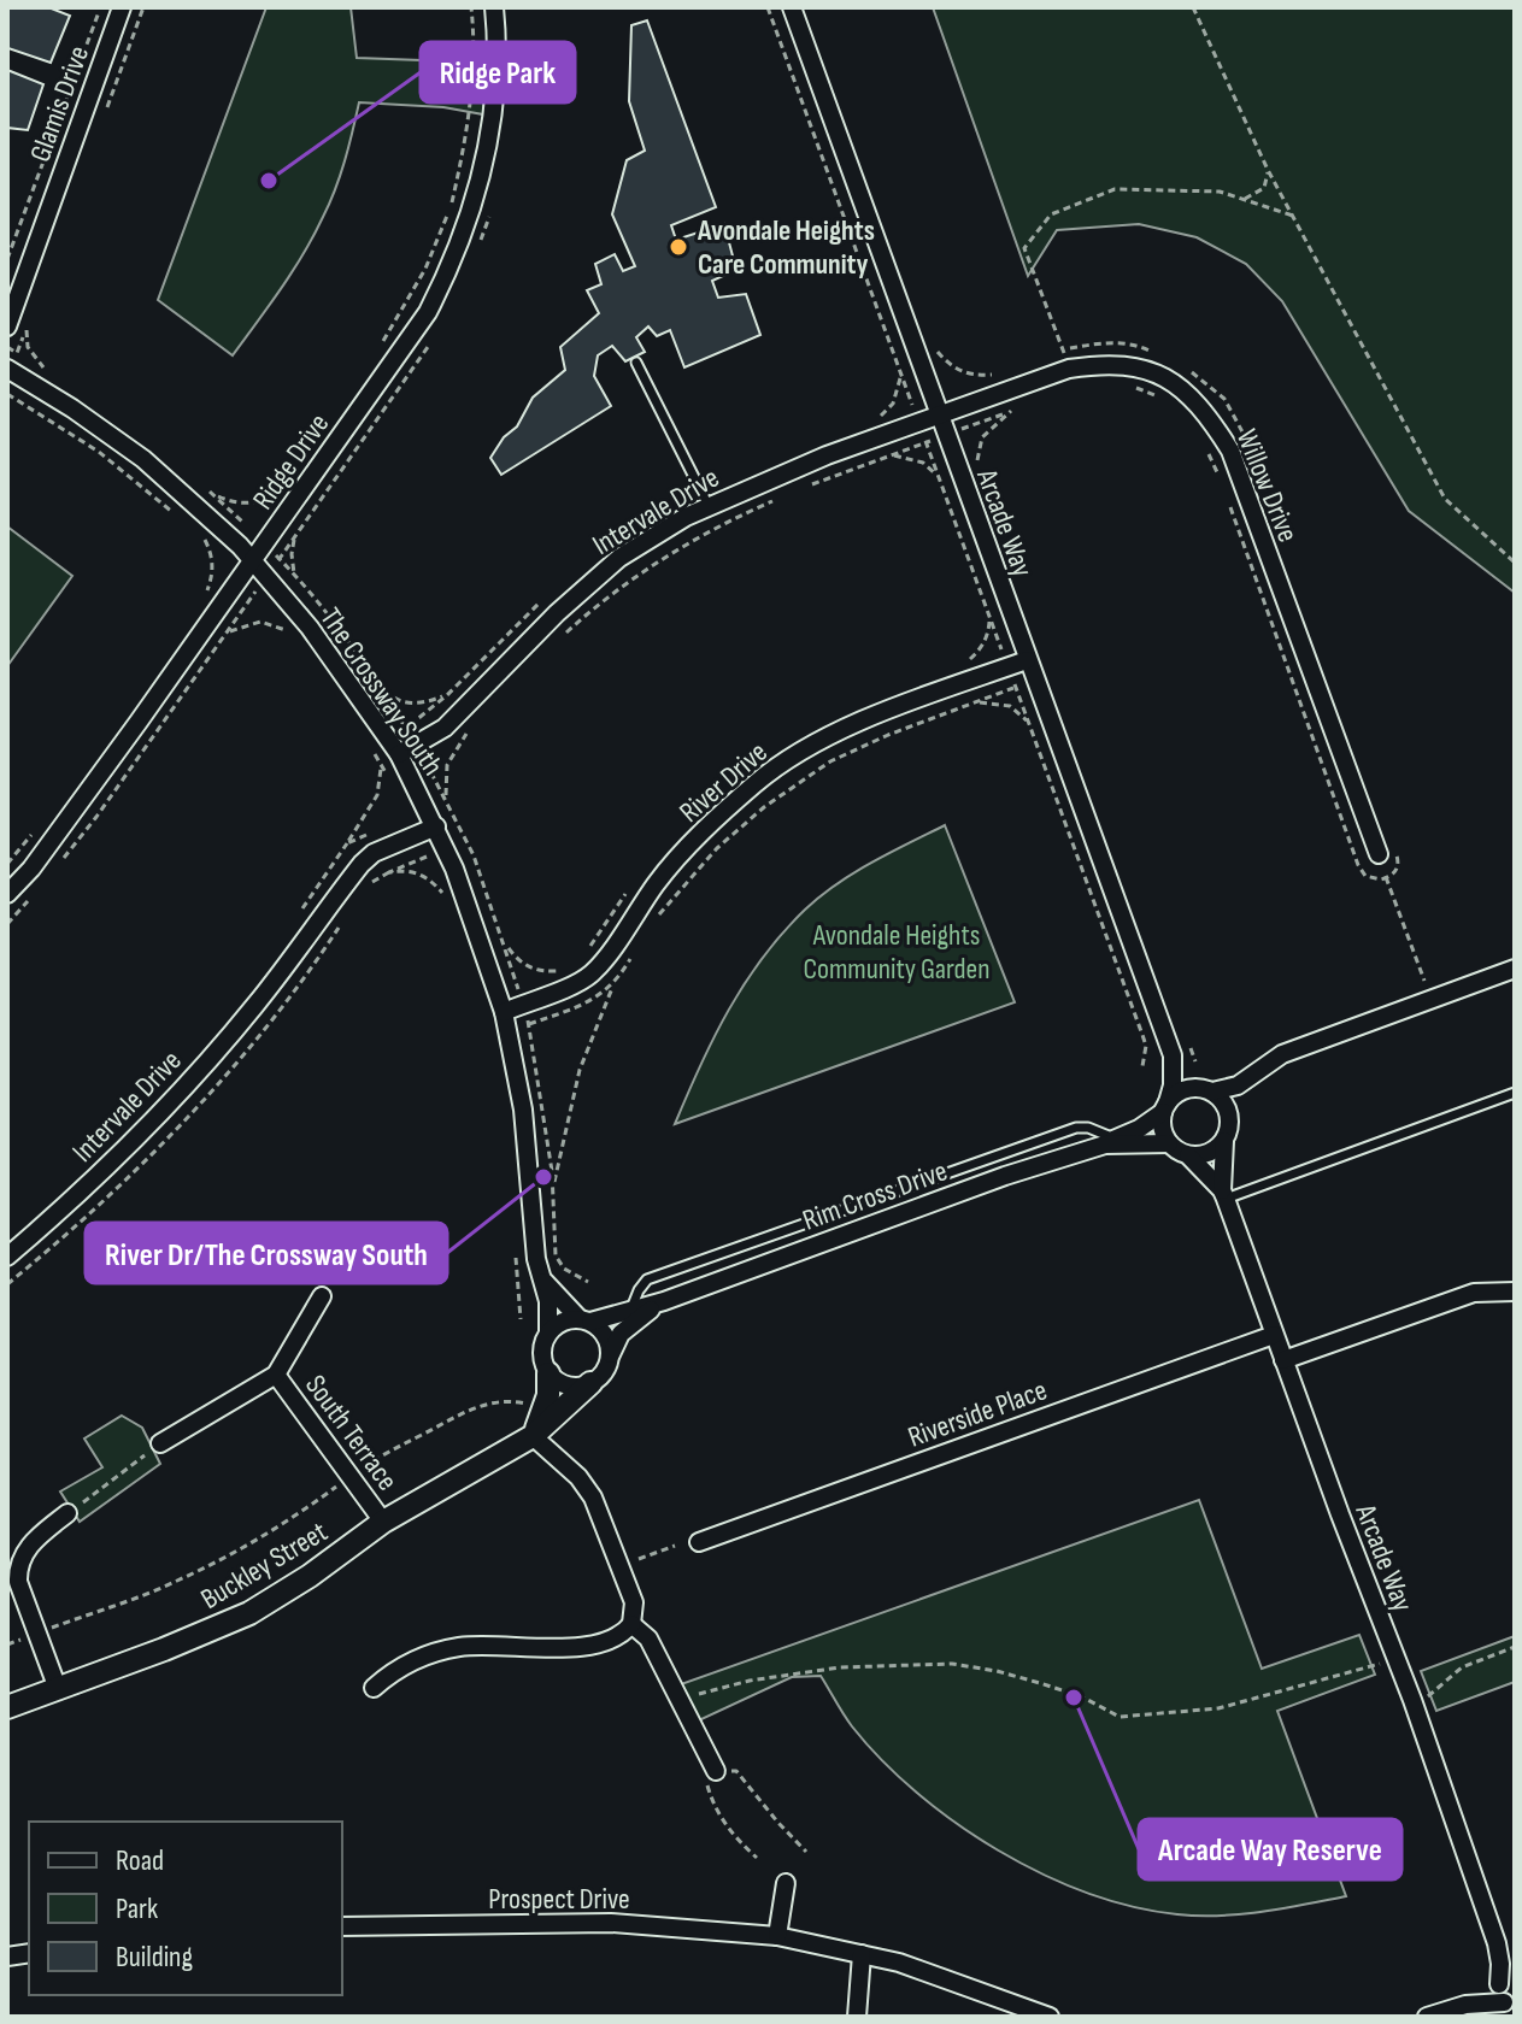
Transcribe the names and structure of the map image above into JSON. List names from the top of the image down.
{
  "streets": {
    "street": [
      "Glamis Drive",
      "Ridge Drive",
      "Willow Drive",
      "Intervale Drive",
      "Arcade Way",
      "The Crossway South",
      "River Drive",
      "Rim Cross Drive",
      "Riverside Place",
      "South Terrace",
      "Buckley Street",
      "Prospect Drive"
    ]
  },
  "crossings": [
    ["Ridge Drive", "The Crossway South"],
    ["Willow Drive", "Intervale Drive"],
    ["Willow Drive", "Arcade Way"],
    ["Intervale Drive", "Arcade Way"],
    ["Intervale Drive", "The Crossway South"],
    ["Arcade Way", "River Drive"],
    ["Arcade Way", "Rim Cross Drive"],
    ["Arcade Way", "Riverside Place"],
    ["The Crossway South", "River Drive"],
    ["The Crossway South", "Rim Cross Drive"],
    ["The Crossway South", "Buckley Street"],
    ["Rim Cross Drive", "Buckley Street"],
    ["South Terrace", "Buckley Street"]
  ],
  "parks": ["Avondale Heights Community Garden"],
  "places": [
    "Ridge Park",
    "Avondale Heights Care Community",
    "River Dr/The Crossway South",
    "Arcade Way Reserve"
  ],
  "legend": ["Road", "Park", "Building"]
}
